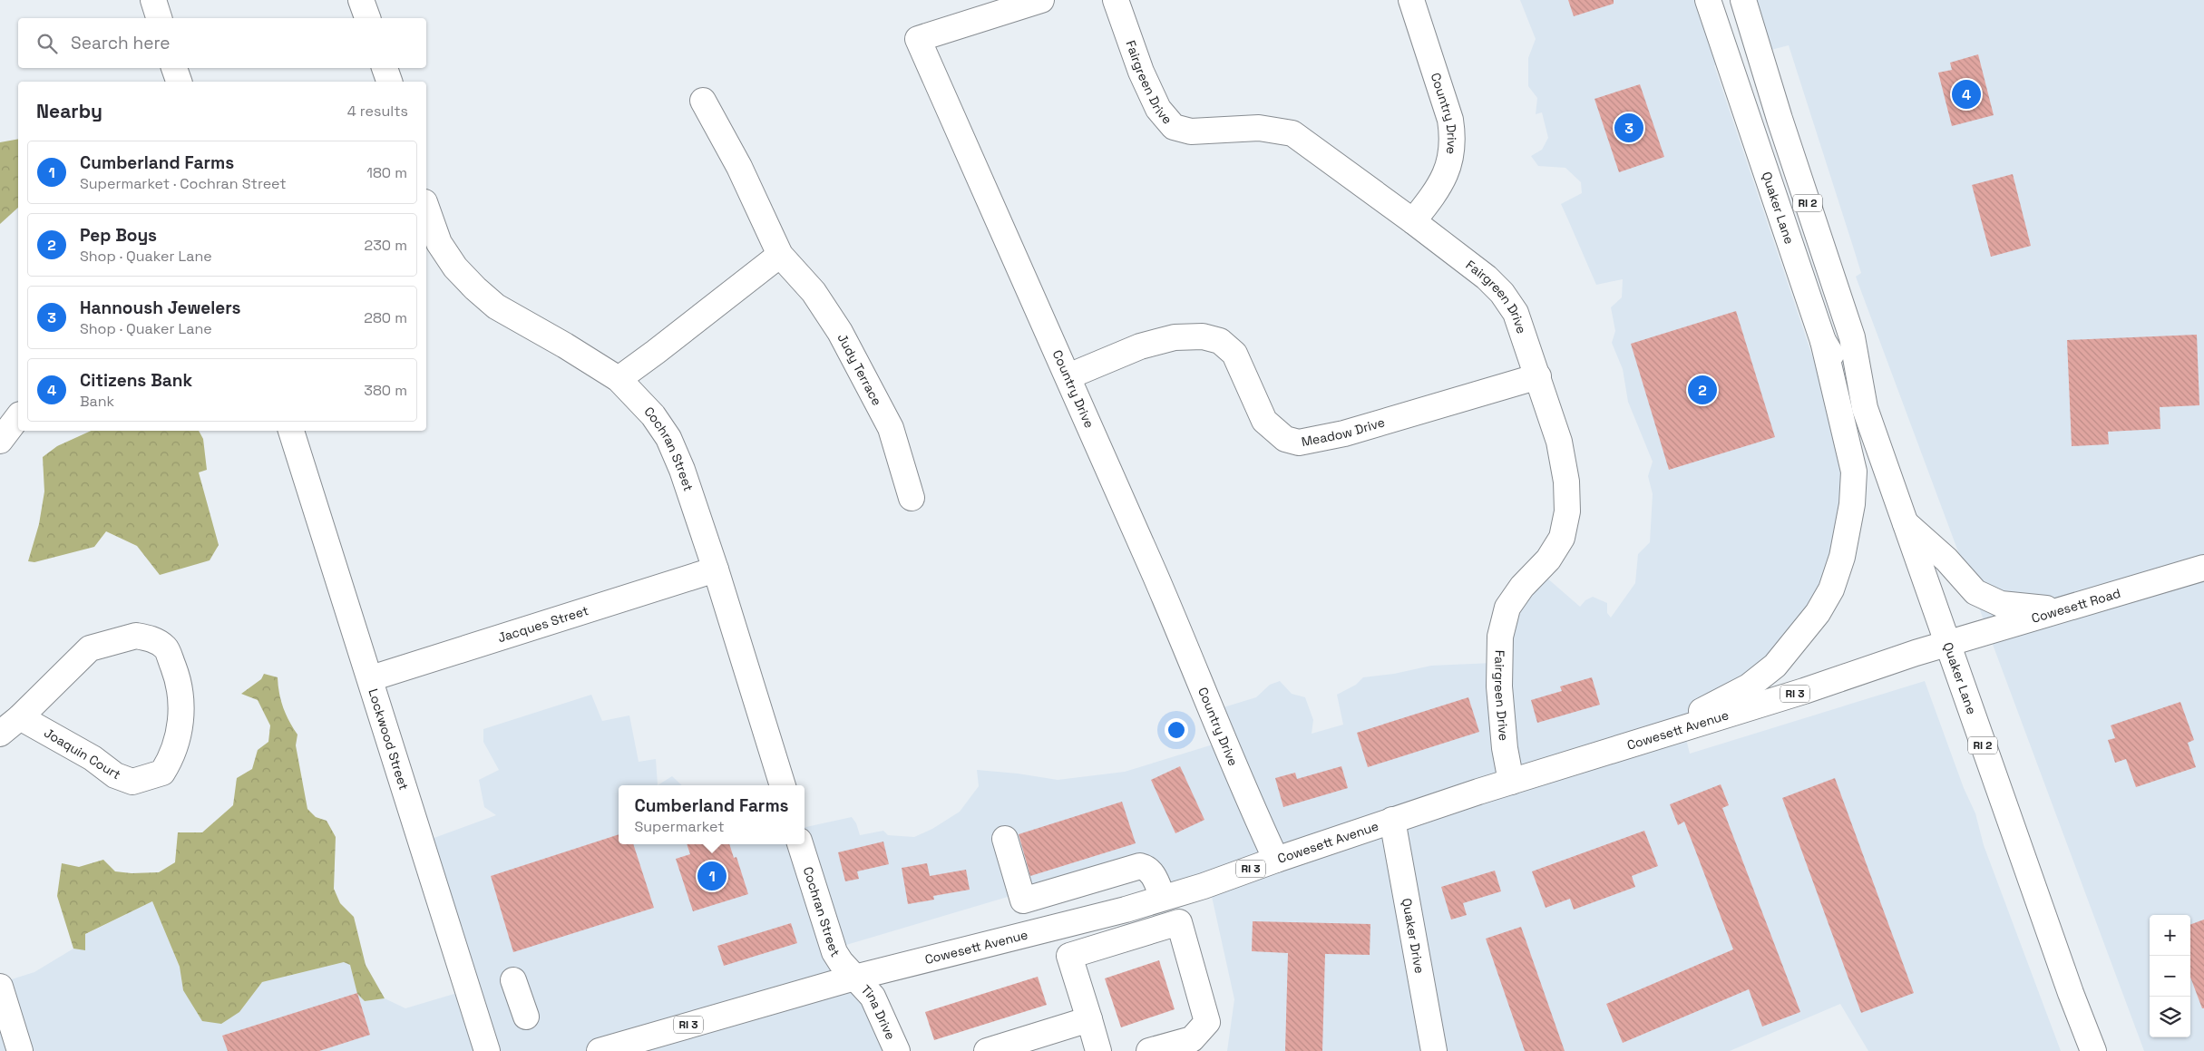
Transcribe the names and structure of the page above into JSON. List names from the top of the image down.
{
  "streets": {
    "street": [
      "Fairgreen Drive",
      "Country Drive",
      "RI 2",
      "Quaker Lane",
      "Judy Terrace",
      "Meadow Drive",
      "Cochran Street",
      "Cowesett Road",
      "Jacques Street",
      "RI 3",
      "Cowesett Avenue",
      "Lockwood Street",
      "Joaquin Court",
      "Quaker Drive",
      "Tina Drive"
    ]
  },
  "crossings": [
    ["Fairgreen Drive", "Country Drive"],
    ["Fairgreen Drive", "Meadow Drive"],
    ["Fairgreen Drive", "Cowesett Avenue"],
    ["Country Drive", "Meadow Drive"],
    ["Country Drive", "Cowesett Avenue"],
    ["Quaker Lane", "Cowesett Road"],
    ["Quaker Lane", "Cowesett Avenue"],
    ["Cochran Street", "Jacques Street"],
    ["Cochran Street", "Cowesett Avenue"],
    ["Cochran Street", "Tina Drive"],
    ["Cowesett Road", "Cowesett Avenue"],
    ["Jacques Street", "Lockwood Street"],
    ["Cowesett Avenue", "Quaker Drive"],
    ["Cowesett Avenue", "Tina Drive"]
  ],
  "page": {
    "search": "Search here",
    "pins": [
      "4",
      "3",
      "2",
      "1"
    ],
    "heading": ["Nearby", "4 results"],
    "list": [
      {
        "mark": "1",
        "name": "Cumberland Farms",
        "note": "Supermarket · Cochran Street",
        "value": "180 m"
      },
      {
        "mark": "2",
        "name": "Pep Boys",
        "note": "Shop · Quaker Lane",
        "value": "230 m"
      },
      {
        "mark": "3",
        "name": "Hannoush Jewelers",
        "note": "Shop · Quaker Lane",
        "value": "280 m"
      },
      {
        "mark": "4",
        "name": "Citizens Bank",
        "note": "Bank",
        "value": "380 m"
      }
    ],
    "popup": ["Cumberland Farms", "Supermarket"],
    "map_buttons": ["+", "−"]
  }
}
